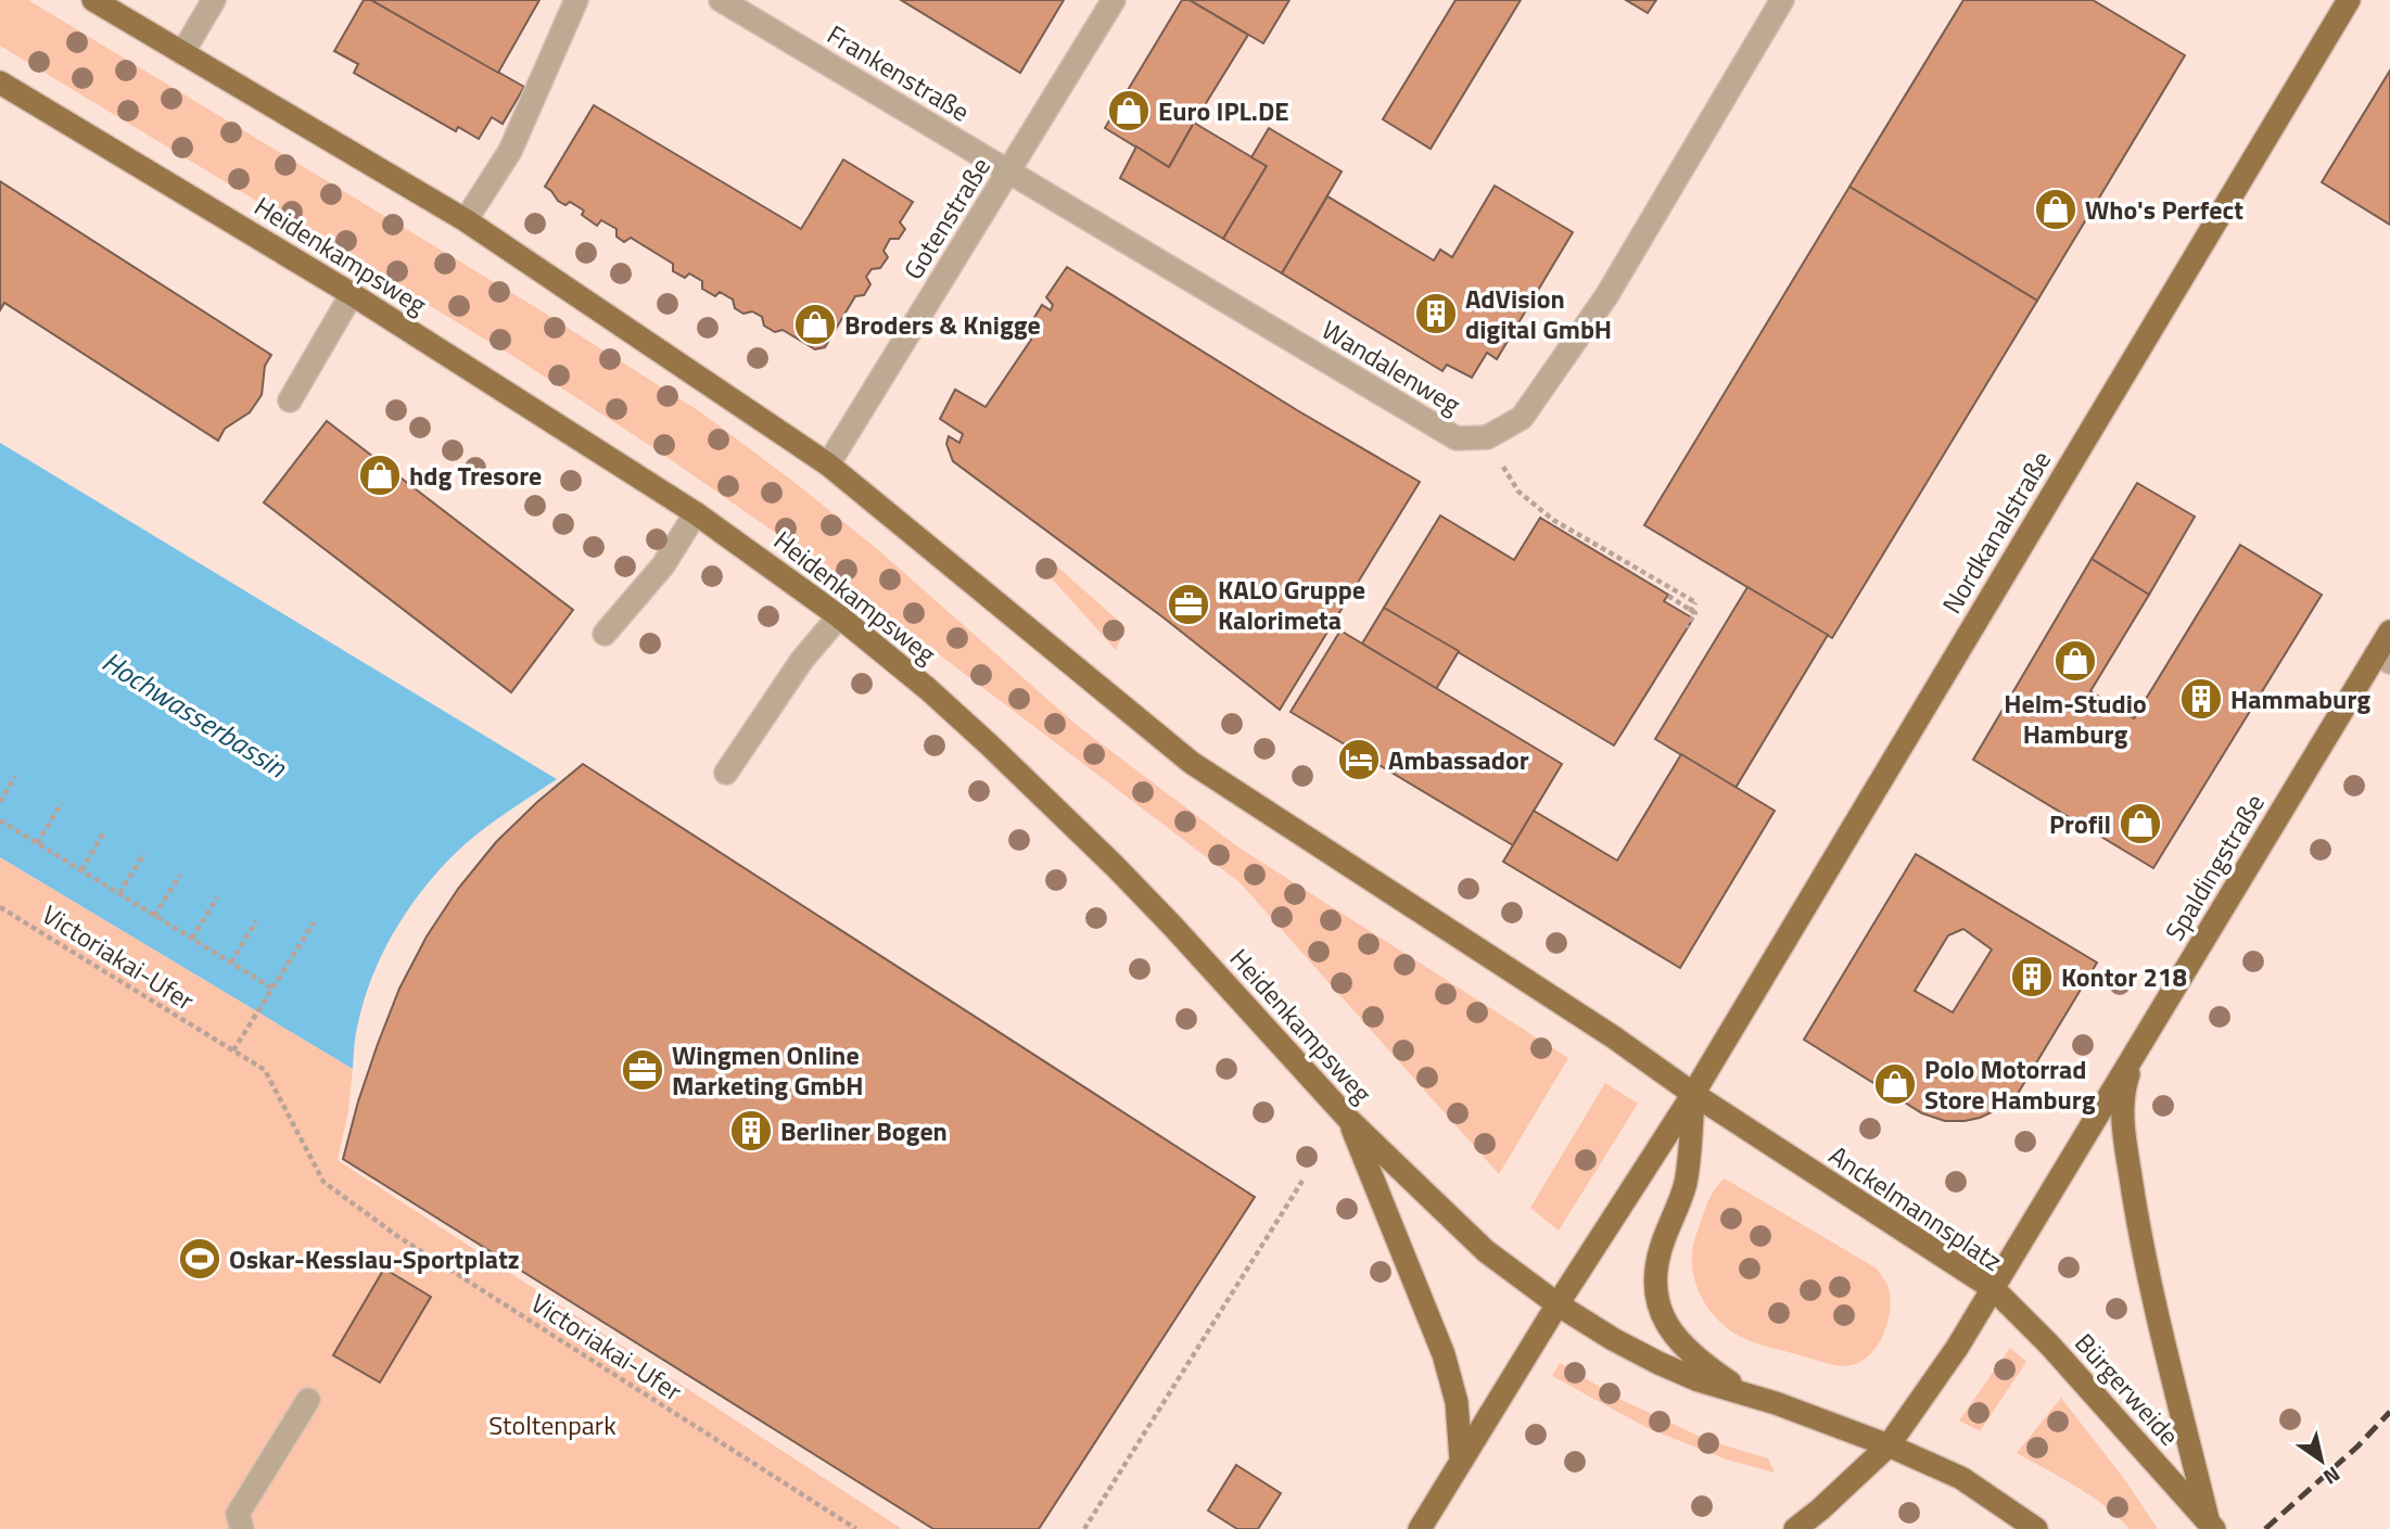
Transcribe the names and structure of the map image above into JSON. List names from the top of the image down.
{
  "streets": {
    "main road": [
      "Heidenkampsweg",
      "Nordkanalstraße",
      "Spaldingstraße",
      "Anckelmannsplatz",
      "Bürgerweide"
    ],
    "street": ["Frankenstraße", "Gotenstraße", "Wandalenweg"],
    "path": ["Victoriakai-Ufer"]
  },
  "crossings": [
    ["Frankenstraße", "Gotenstraße"],
    ["Frankenstraße", "Wandalenweg"],
    ["Gotenstraße", "Wandalenweg"],
    ["Nordkanalstraße", "Anckelmannsplatz"],
    ["Spaldingstraße", "Anckelmannsplatz"],
    ["Spaldingstraße", "Bürgerweide"],
    ["Anckelmannsplatz", "Bürgerweide"]
  ],
  "water": ["Hochwasserbassin"],
  "parks": ["Stoltenpark"],
  "places": {
    "shop": [
      "Euro IPL.DE",
      "Who's Perfect",
      "Broders & Knigge",
      "hdg Tresore",
      "Helm-Studio Hamburg",
      "Profil",
      "Polo Motorrad Store Hamburg"
    ],
    "building": [
      "AdVision digital GmbH",
      "Hammaburg",
      "Kontor 218",
      "Berliner Bogen"
    ],
    "office": ["KALO Gruppe Kalorimeta", "Wingmen Online Marketing GmbH"],
    "hotel": ["Ambassador"],
    "sports": ["Oskar-Kesslau-Sportplatz"]
  },
  "north": "bottom right"
}
